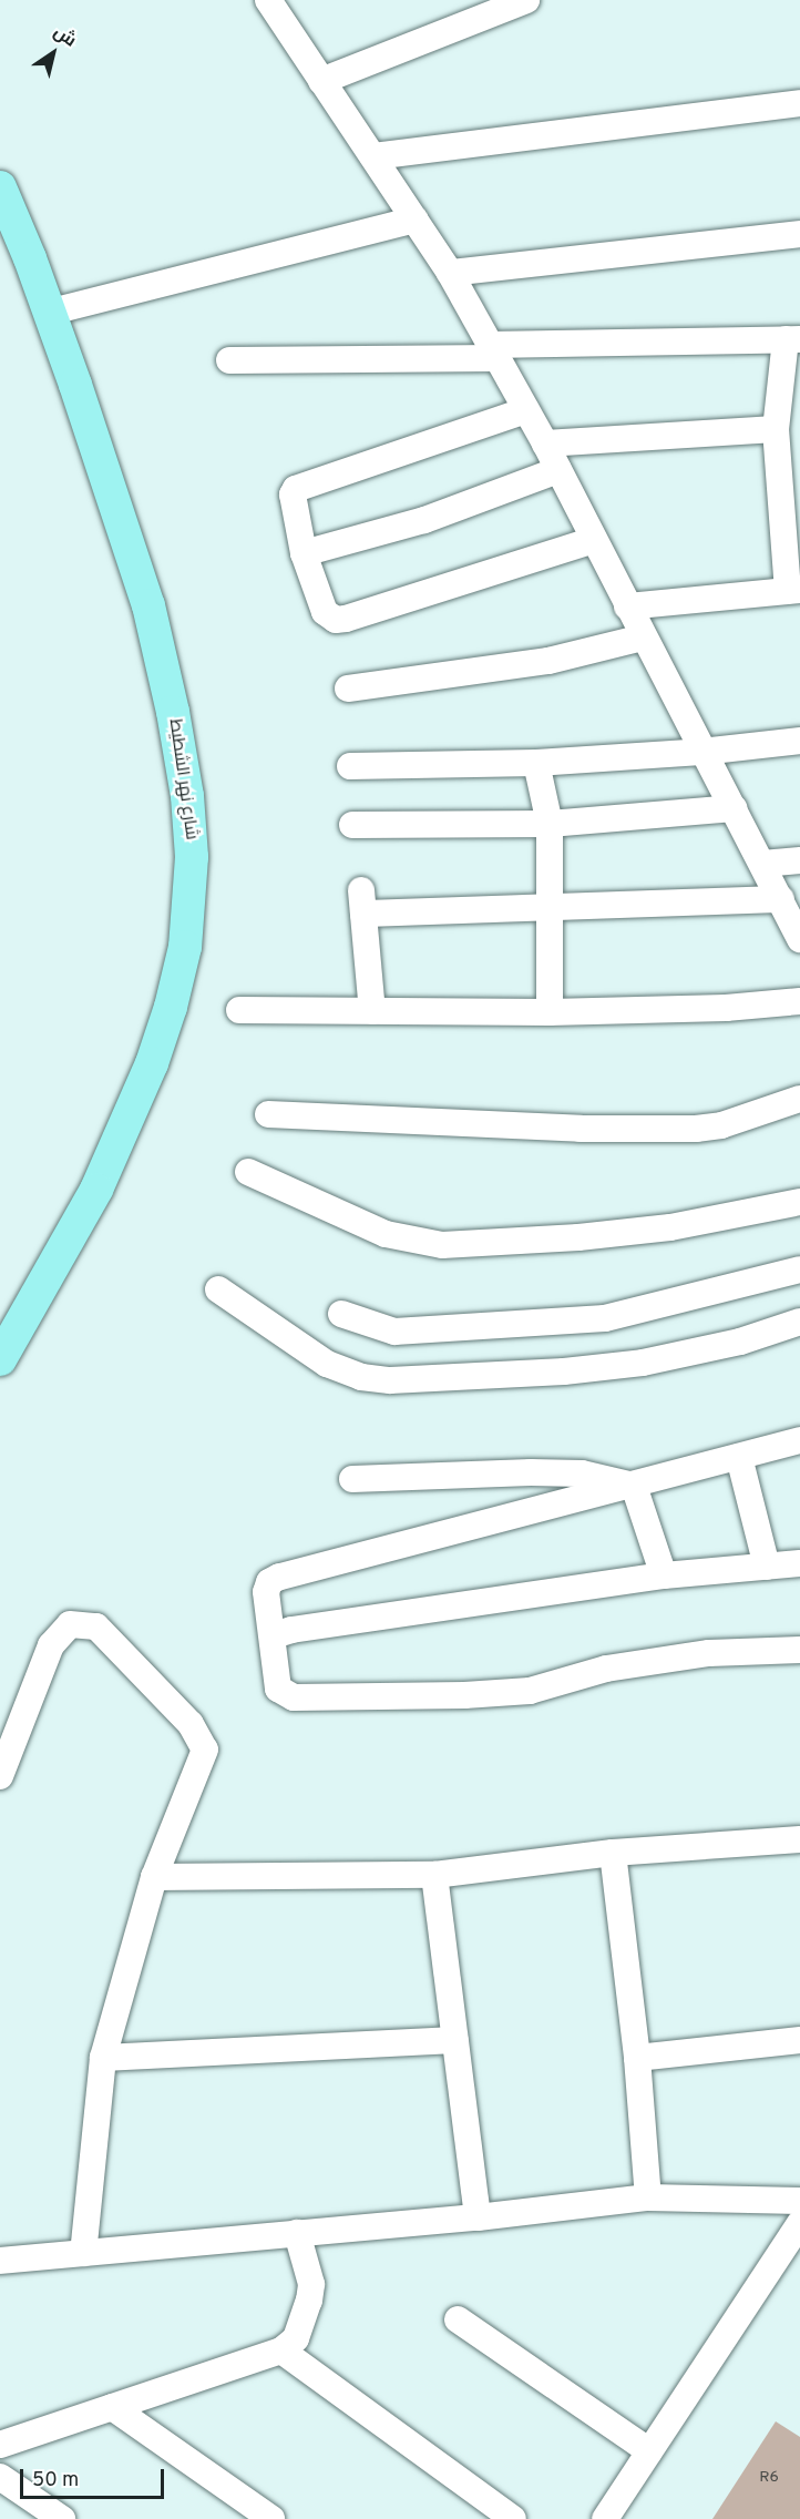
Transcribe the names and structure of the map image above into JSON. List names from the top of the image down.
{
  "streets": {
    "main road": ["شارع نهر الشطيط"]
  },
  "house_numbers": ["R6"],
  "scale_bar": "50 m",
  "north": "top right"
}
